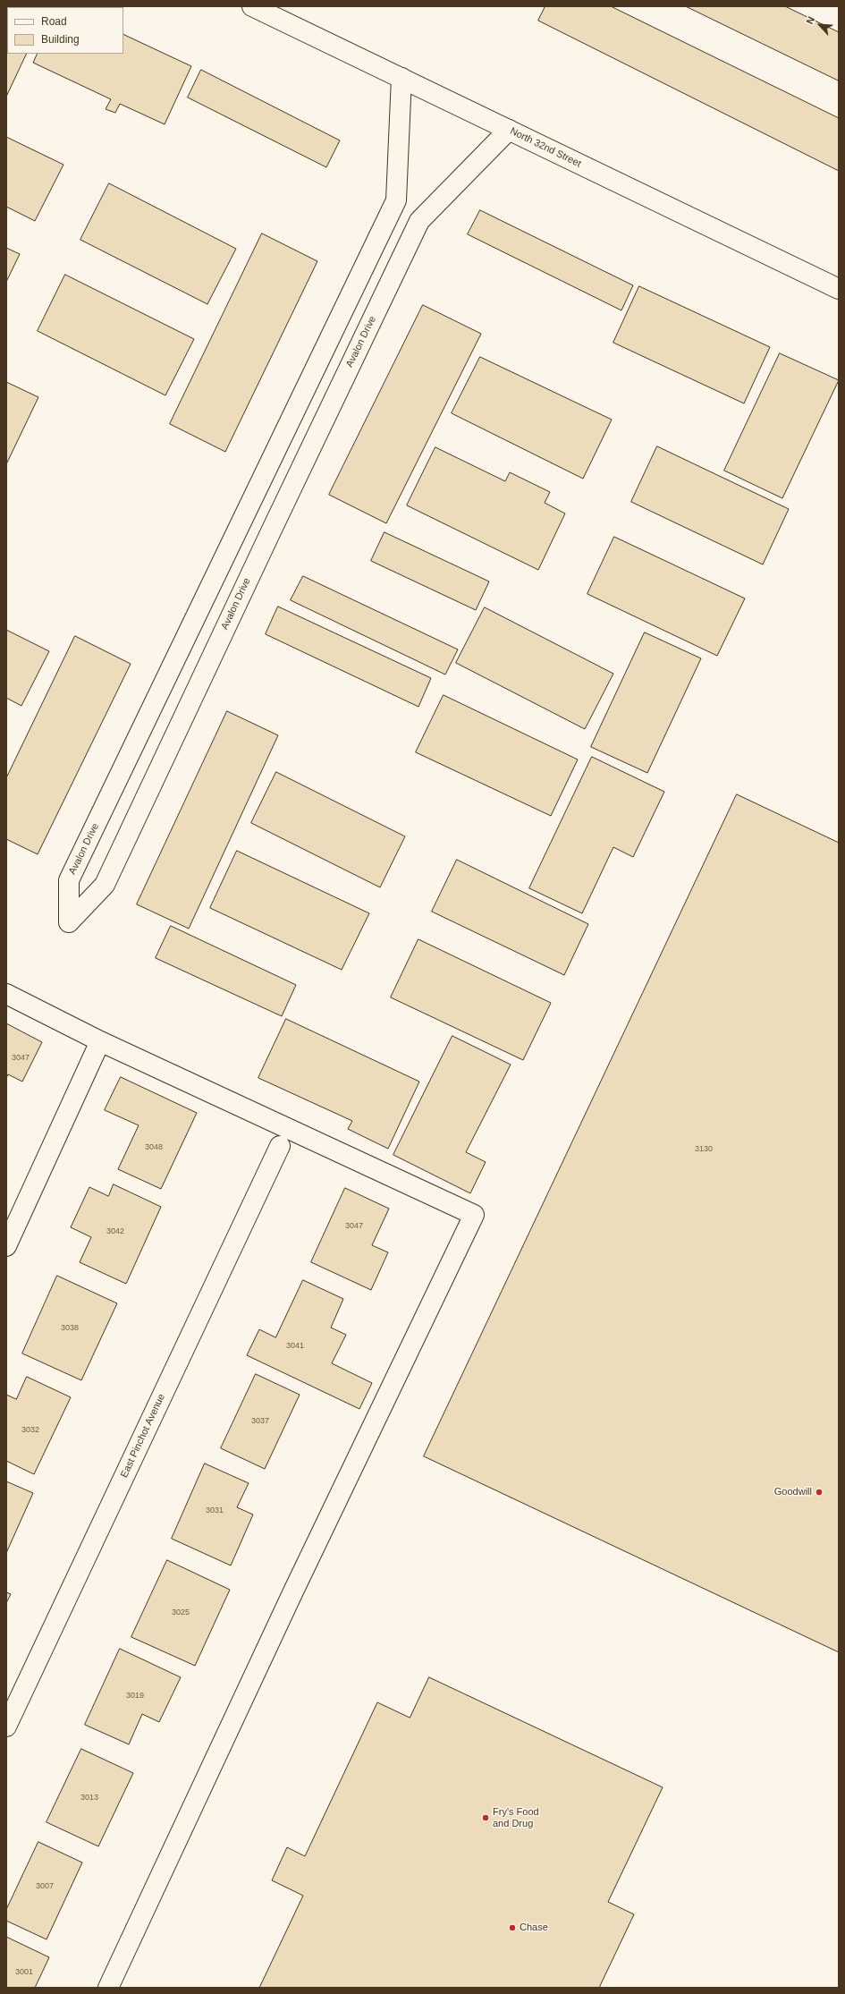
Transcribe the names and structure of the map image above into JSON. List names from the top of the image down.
{
  "streets": {
    "main road": ["North 32nd Street", "Avalon Drive", "East Pinchot Avenue"]
  },
  "crossings": [
    ["North 32nd Street", "Avalon Drive"]
  ],
  "places": ["Goodwill", "Fry's Food and Drug", "Chase"],
  "house_numbers": [
    "3047",
    "3048",
    "3130",
    "3047",
    "3042",
    "3038",
    "3041",
    "3037",
    "3032",
    "3031",
    "3025",
    "3019",
    "3013",
    "3007",
    "3001"
  ],
  "legend": ["Road", "Building"],
  "north": "top left"
}
